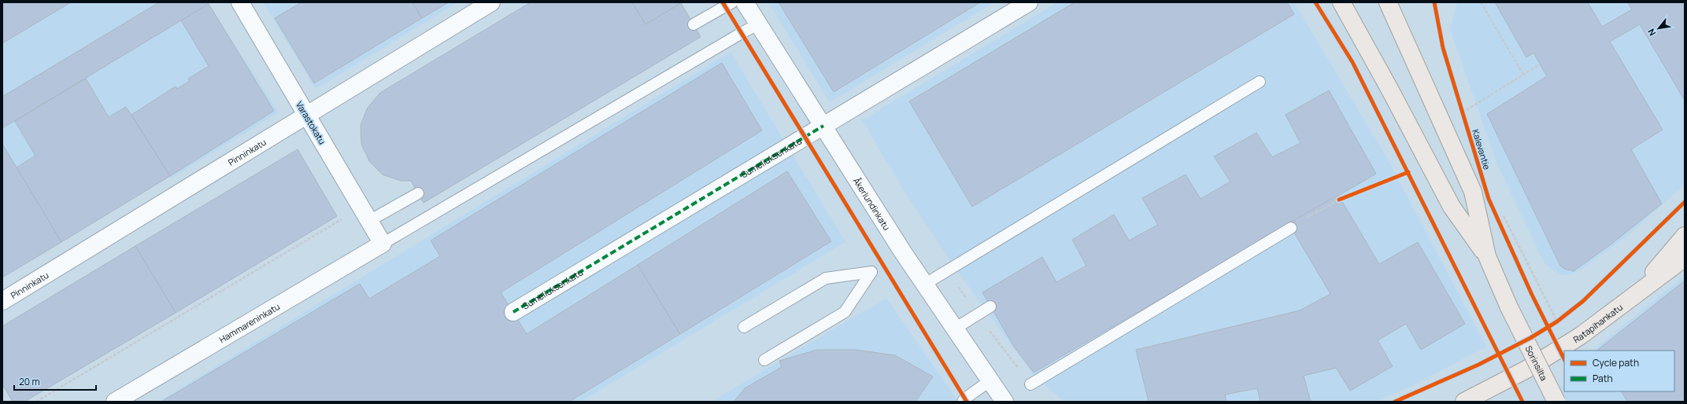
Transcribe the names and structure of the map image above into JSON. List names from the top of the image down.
{
  "streets": {
    "main road": ["Ratapihankatu", "Sorinsilta"],
    "street": [
      "Varastokatu",
      "Pinninkatu",
      "Sumeliuksenkatu",
      "Åkerlundinkatu",
      "Hammareninkatu"
    ],
    "cycle path": ["Kalevantie"]
  },
  "crossings": [
    ["Varastokatu", "Pinninkatu"],
    ["Varastokatu", "Hammareninkatu"],
    ["Sumeliuksenkatu", "Åkerlundinkatu"]
  ],
  "legend": ["Cycle path", "Path"],
  "scale_bar": "20 m",
  "north": "bottom left"
}
